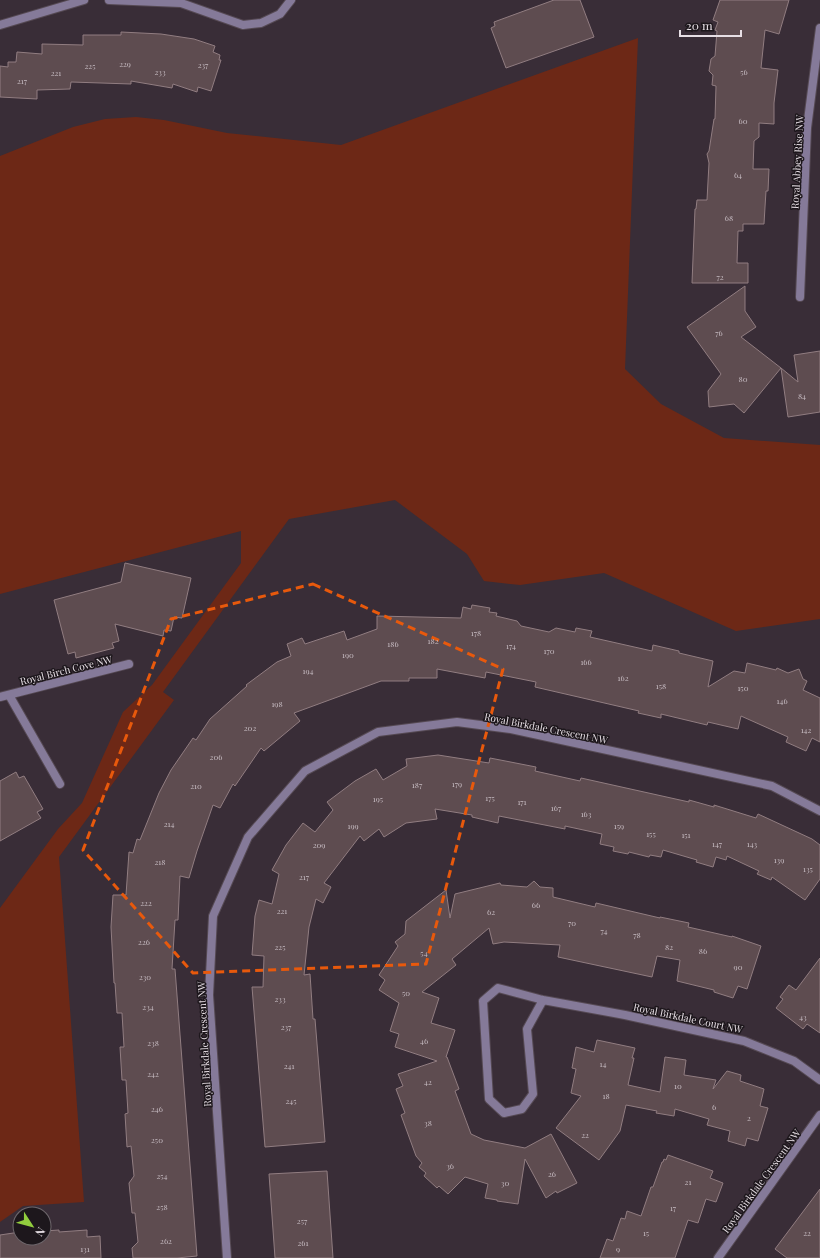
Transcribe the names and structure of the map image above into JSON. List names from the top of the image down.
{
  "streets": {
    "street": [
      "Royal Abbey Rise NW",
      "Royal Birch Cove NW",
      "Royal Birkdale Crescent NW",
      "Royal Birkdale Court NW"
    ]
  },
  "house_numbers": [
    "229",
    "237",
    "225",
    "233",
    "56",
    "221",
    "217",
    "60",
    "64",
    "68",
    "72",
    "76",
    "80",
    "84",
    "178",
    "182",
    "186",
    "174",
    "170",
    "190",
    "166",
    "194",
    "162",
    "158",
    "150",
    "146",
    "198",
    "202",
    "142",
    "206",
    "179",
    "187",
    "210",
    "175",
    "195",
    "171",
    "167",
    "163",
    "214",
    "199",
    "159",
    "155",
    "151",
    "147",
    "143",
    "209",
    "139",
    "218",
    "135",
    "217",
    "222",
    "66",
    "221",
    "62",
    "70",
    "74",
    "78",
    "226",
    "225",
    "82",
    "86",
    "54",
    "90",
    "230",
    "50",
    "233",
    "234",
    "43",
    "237",
    "46",
    "238",
    "14",
    "241",
    "242",
    "42",
    "10",
    "18",
    "245",
    "6",
    "246",
    "2",
    "38",
    "22",
    "250",
    "36",
    "26",
    "254",
    "21",
    "30",
    "258",
    "17",
    "257",
    "15",
    "22",
    "262",
    "261",
    "131",
    "9"
  ],
  "scale_bar": "20 m",
  "north": "bottom right"
}
